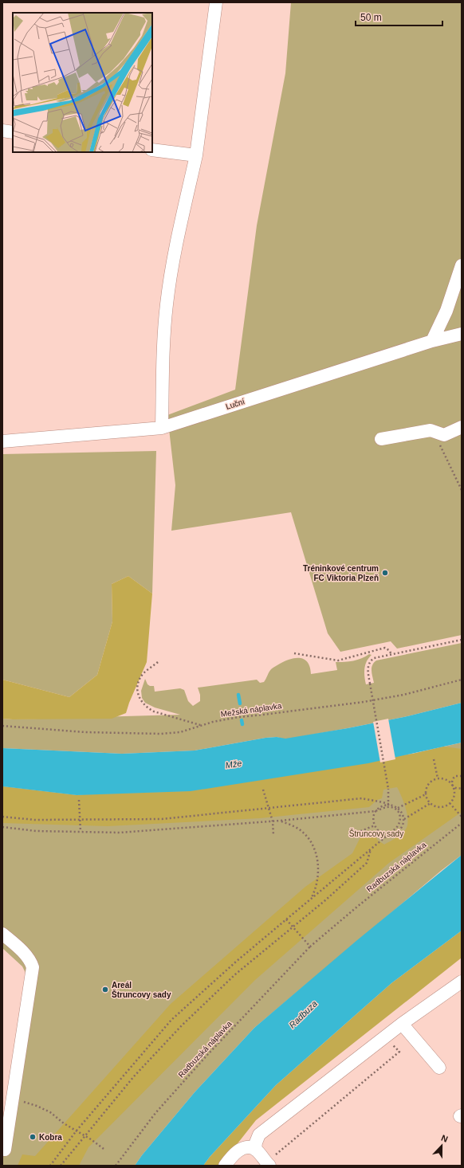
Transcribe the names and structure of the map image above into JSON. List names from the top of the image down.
{
  "streets": {
    "street": ["Luční"],
    "path": ["Mežská náplavka", "Radbuzská náplavka"]
  },
  "water": ["Mže", "Radbuza"],
  "parks": ["Štruncovy sady"],
  "places": ["Tréninkové centrum FC Viktoria Plzeň", "Areál Štruncovy sady", "Kobra"],
  "scale_bar": "50 m",
  "north": "top"
}
